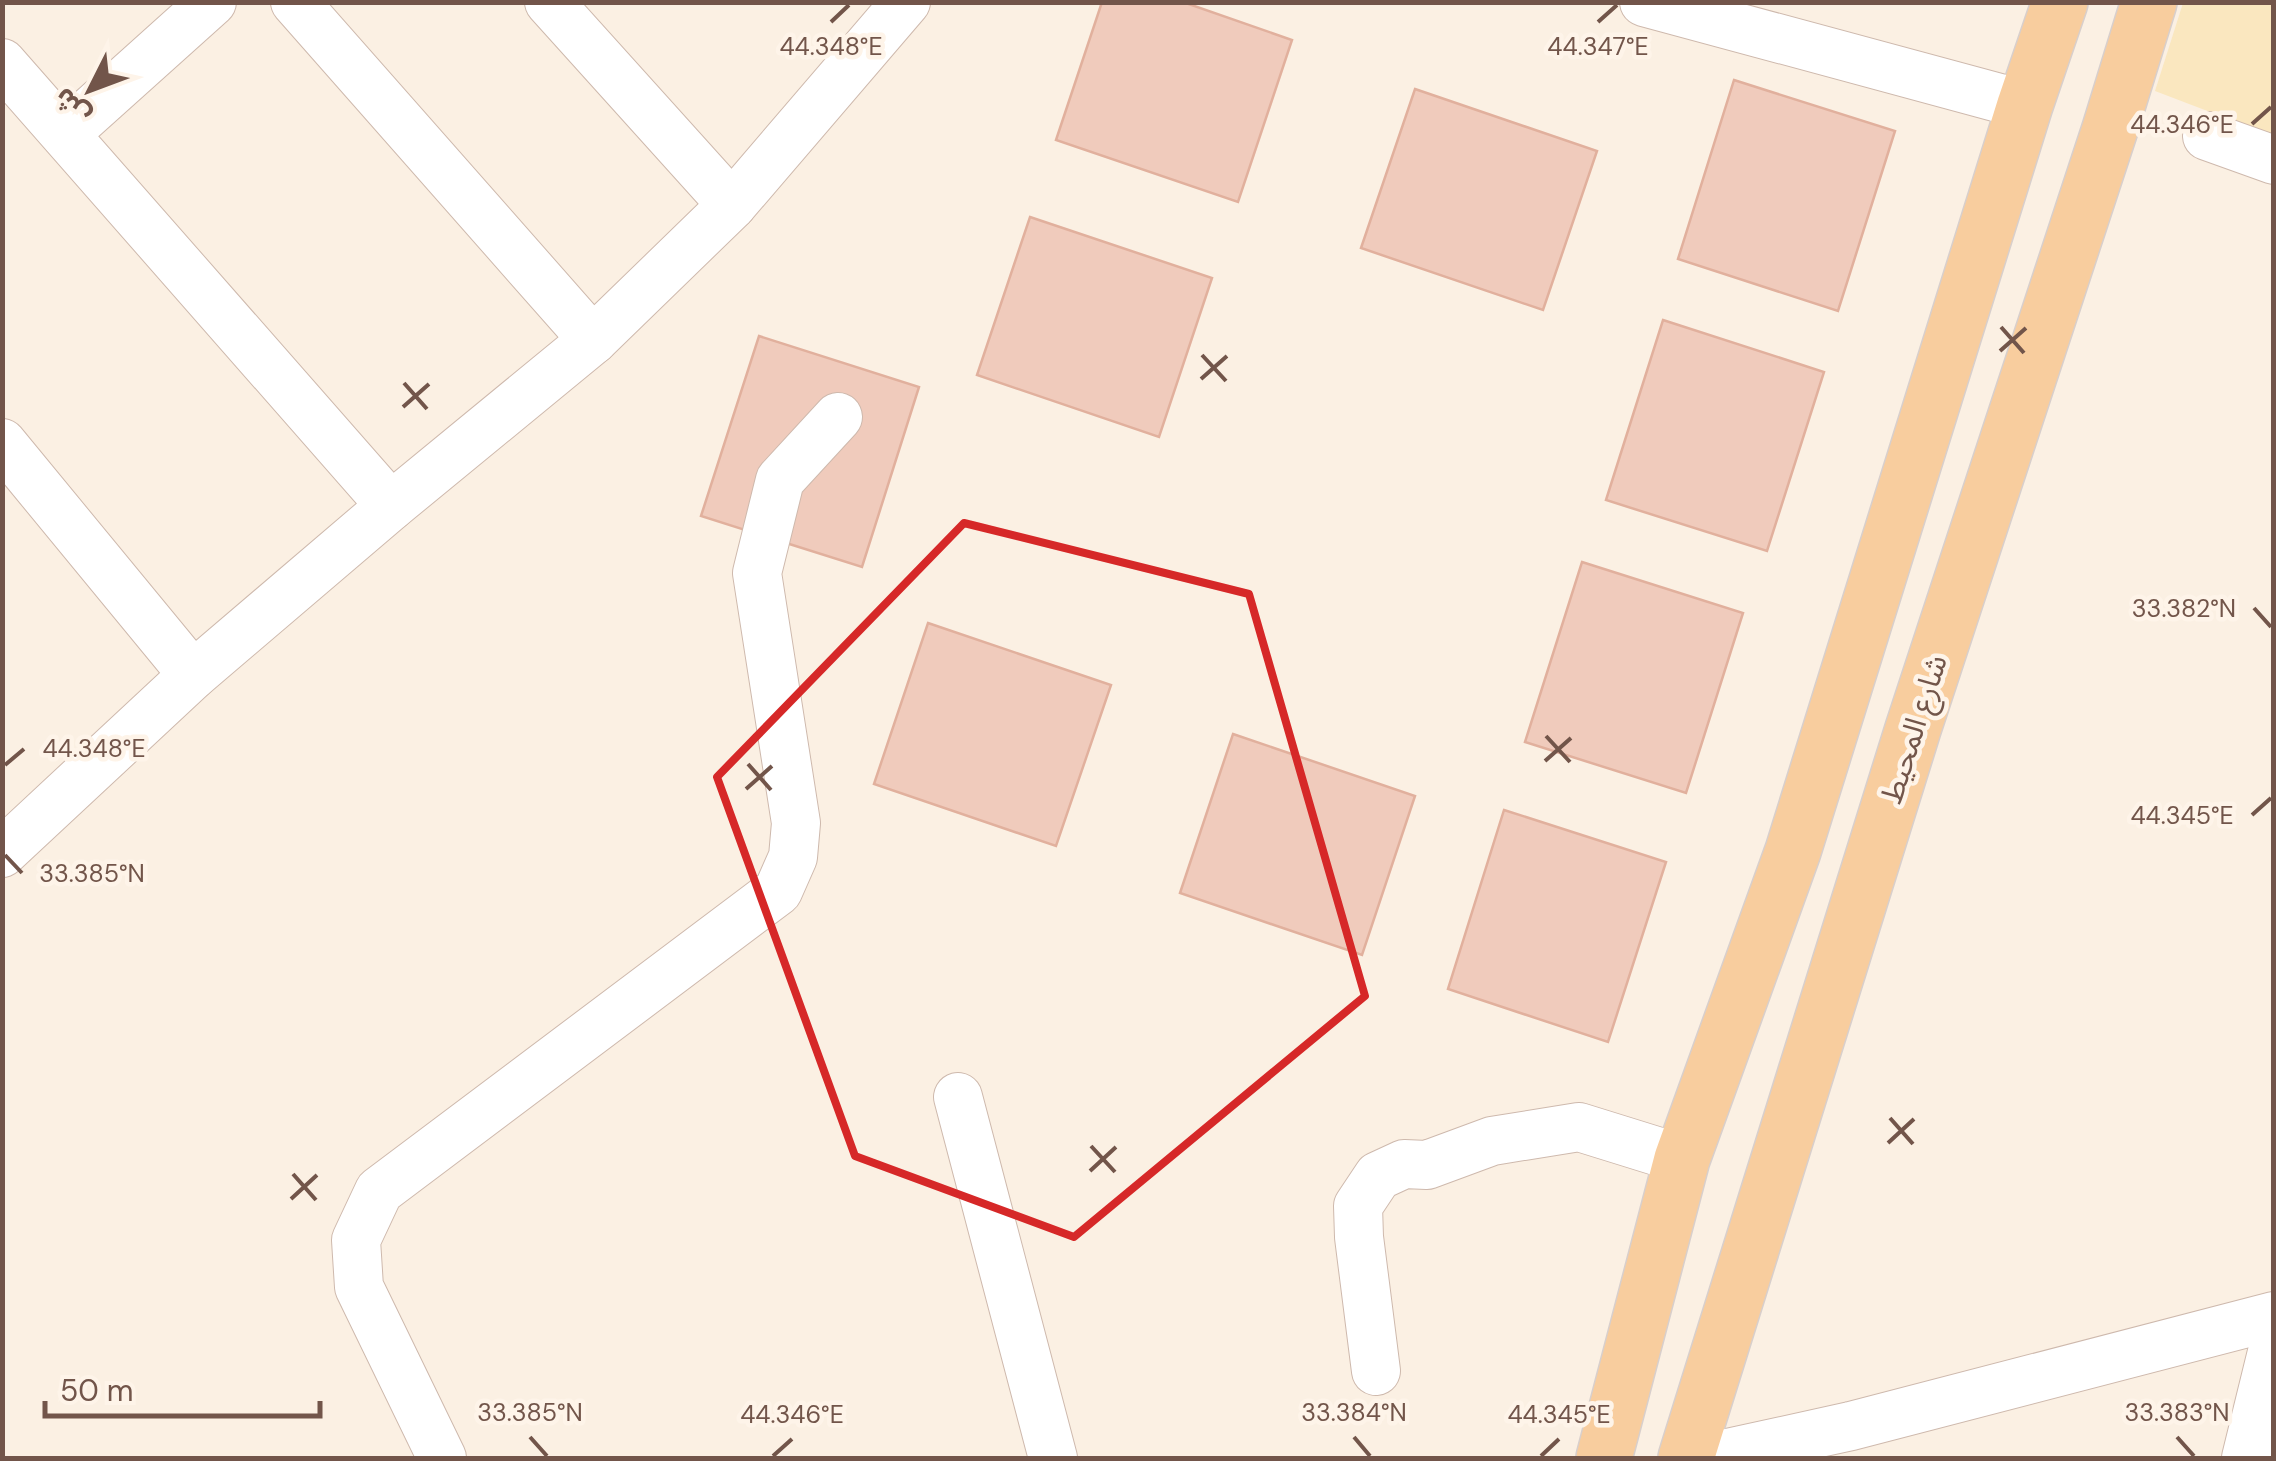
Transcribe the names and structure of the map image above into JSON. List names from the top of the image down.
{
  "streets": {
    "main road": ["شارع المحيط"]
  },
  "scale_bar": "50 m",
  "north": "bottom left",
  "coordinates": [
    "44.348°E",
    "44.347°E",
    "44.346°E",
    "33.382°N",
    "44.345°E",
    "33.385°N",
    "33.384°N",
    "33.383°N"
  ]
}
